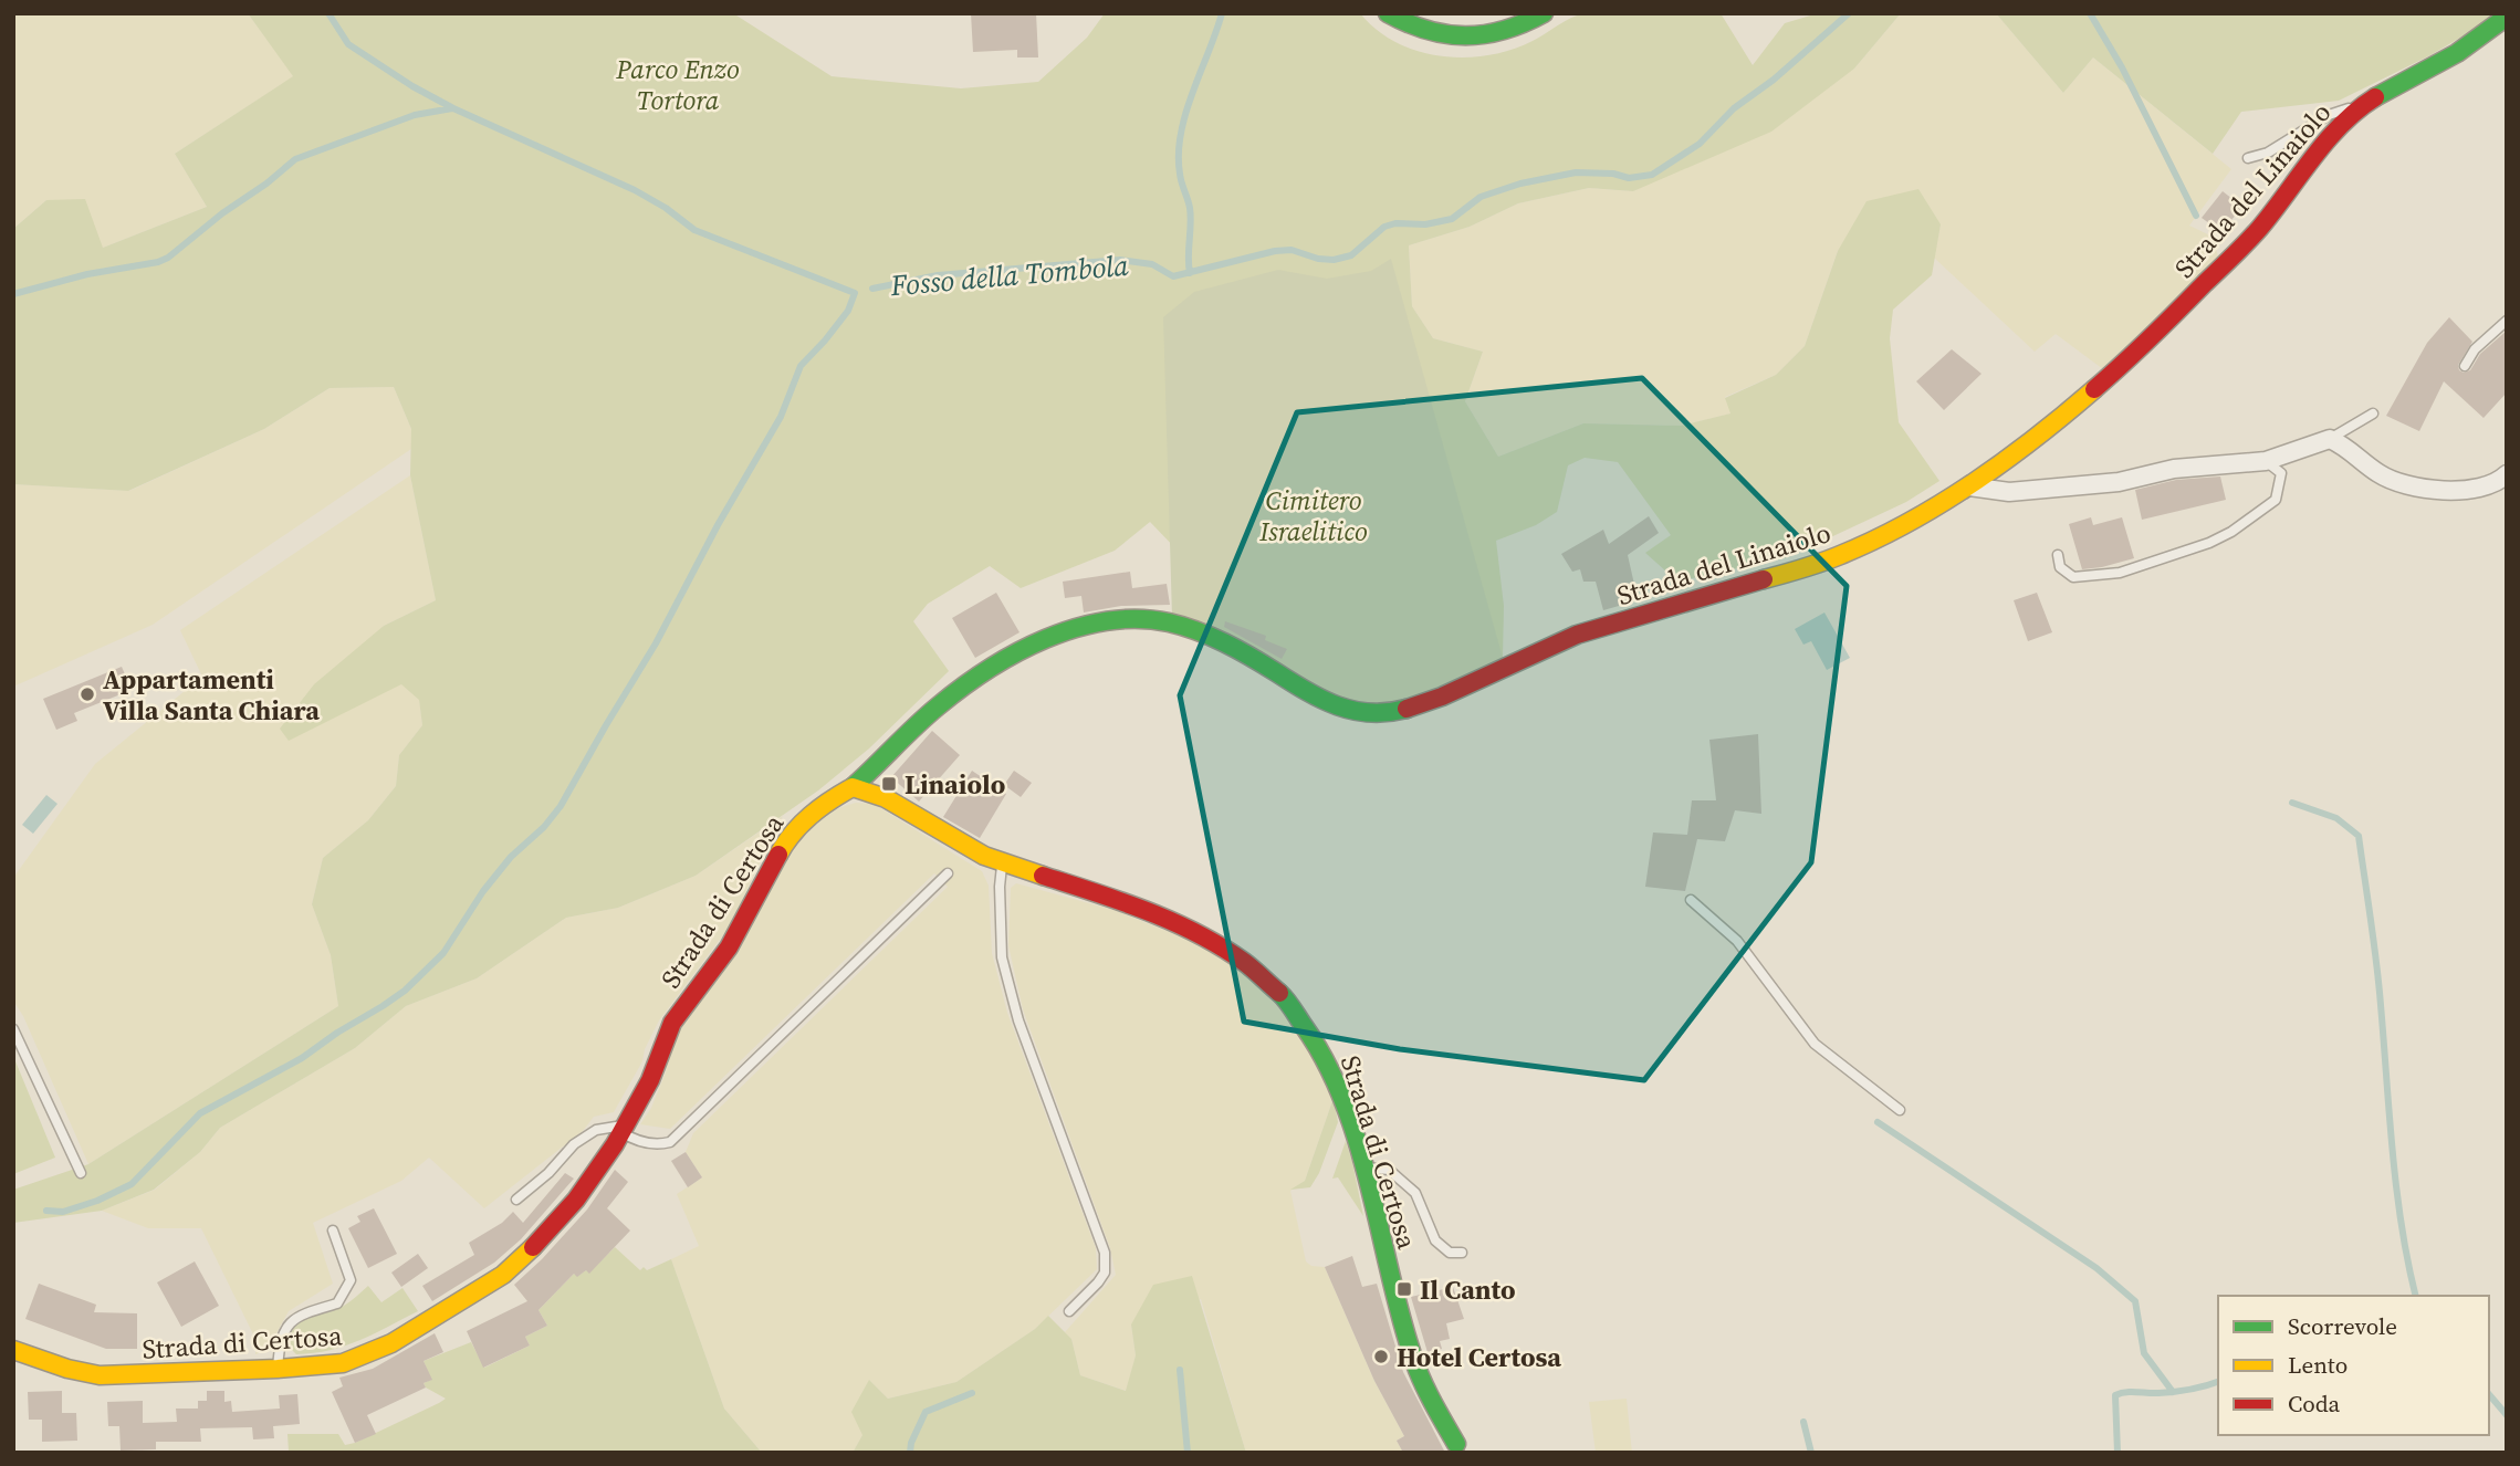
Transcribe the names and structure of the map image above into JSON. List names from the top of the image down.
{
  "streets": {
    "street": ["Strada del Linaiolo", "Strada di Certosa"]
  },
  "crossings": [
    ["Strada del Linaiolo", "Strada di Certosa"]
  ],
  "water": ["Fosso della Tombola"],
  "parks": ["Parco Enzo Tortora", "Cimitero Israelitico"],
  "places": {
    "other": ["Appartamenti Villa Santa Chiara", "Hotel Certosa"],
    "transit": ["Linaiolo", "Il Canto"]
  },
  "legend": ["Scorrevole", "Lento", "Coda"]
}
